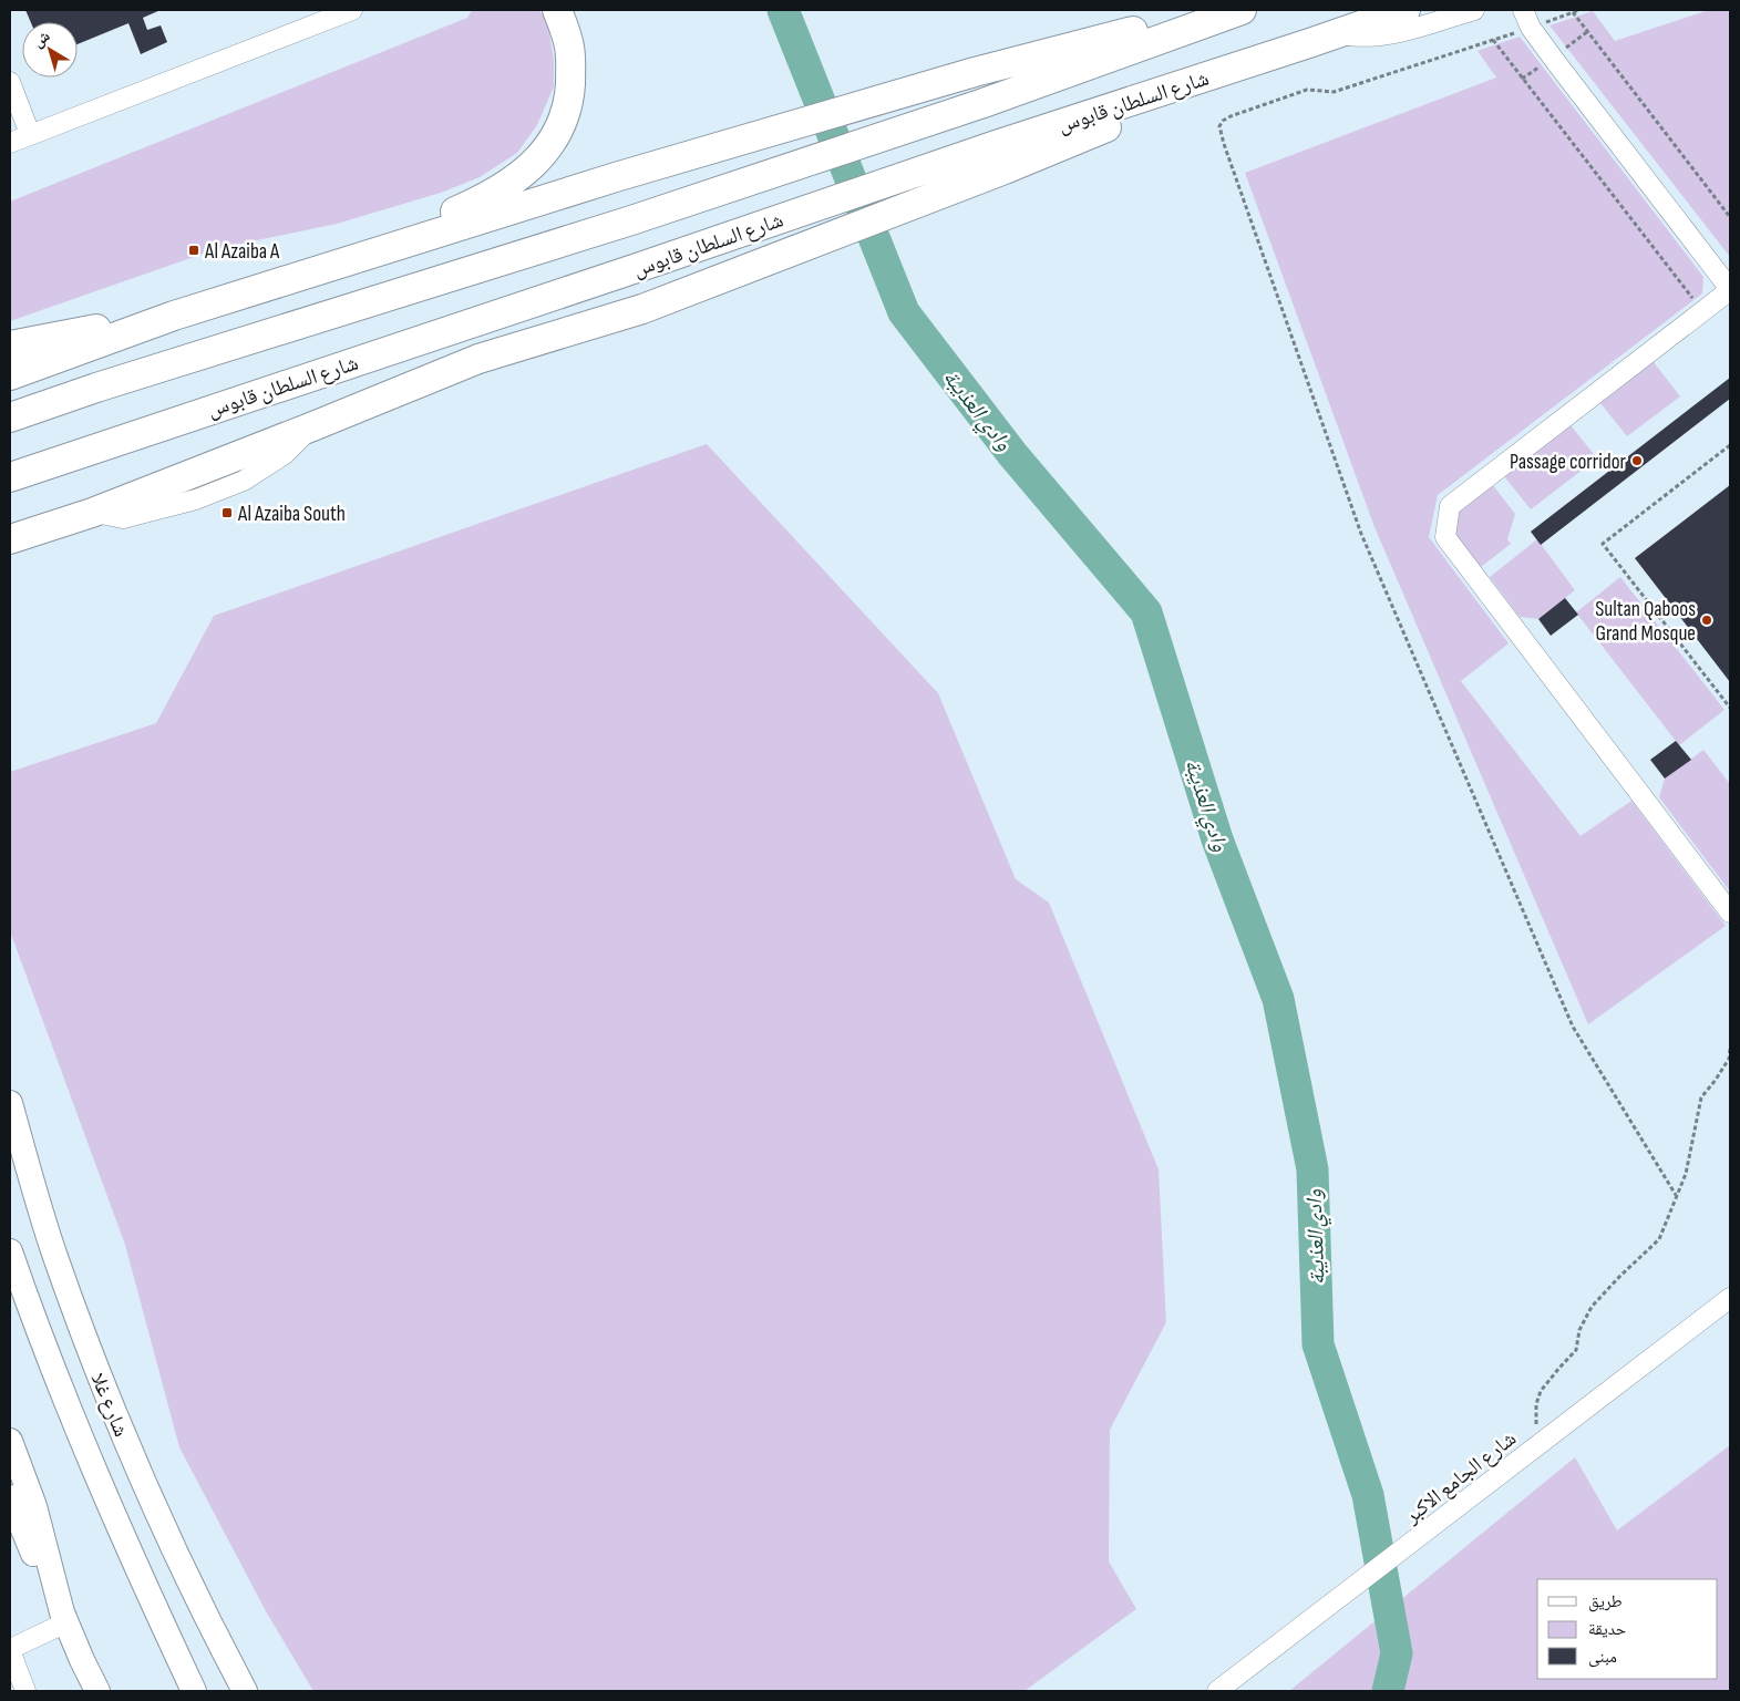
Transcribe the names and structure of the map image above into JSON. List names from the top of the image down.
{
  "streets": {
    "highway": ["شارع السلطان قابوس"],
    "main road": ["شارع غلا"],
    "street": ["شارع الجامع الاكبر"]
  },
  "water": ["وادي العذيبة"],
  "places": {
    "transit": ["Al Azaiba A", "Al Azaiba South"],
    "other": ["Passage corridor", "Sultan Qaboos Grand Mosque"]
  },
  "legend": ["طريق", "حديقة", "مبنى"],
  "north": "top left"
}
